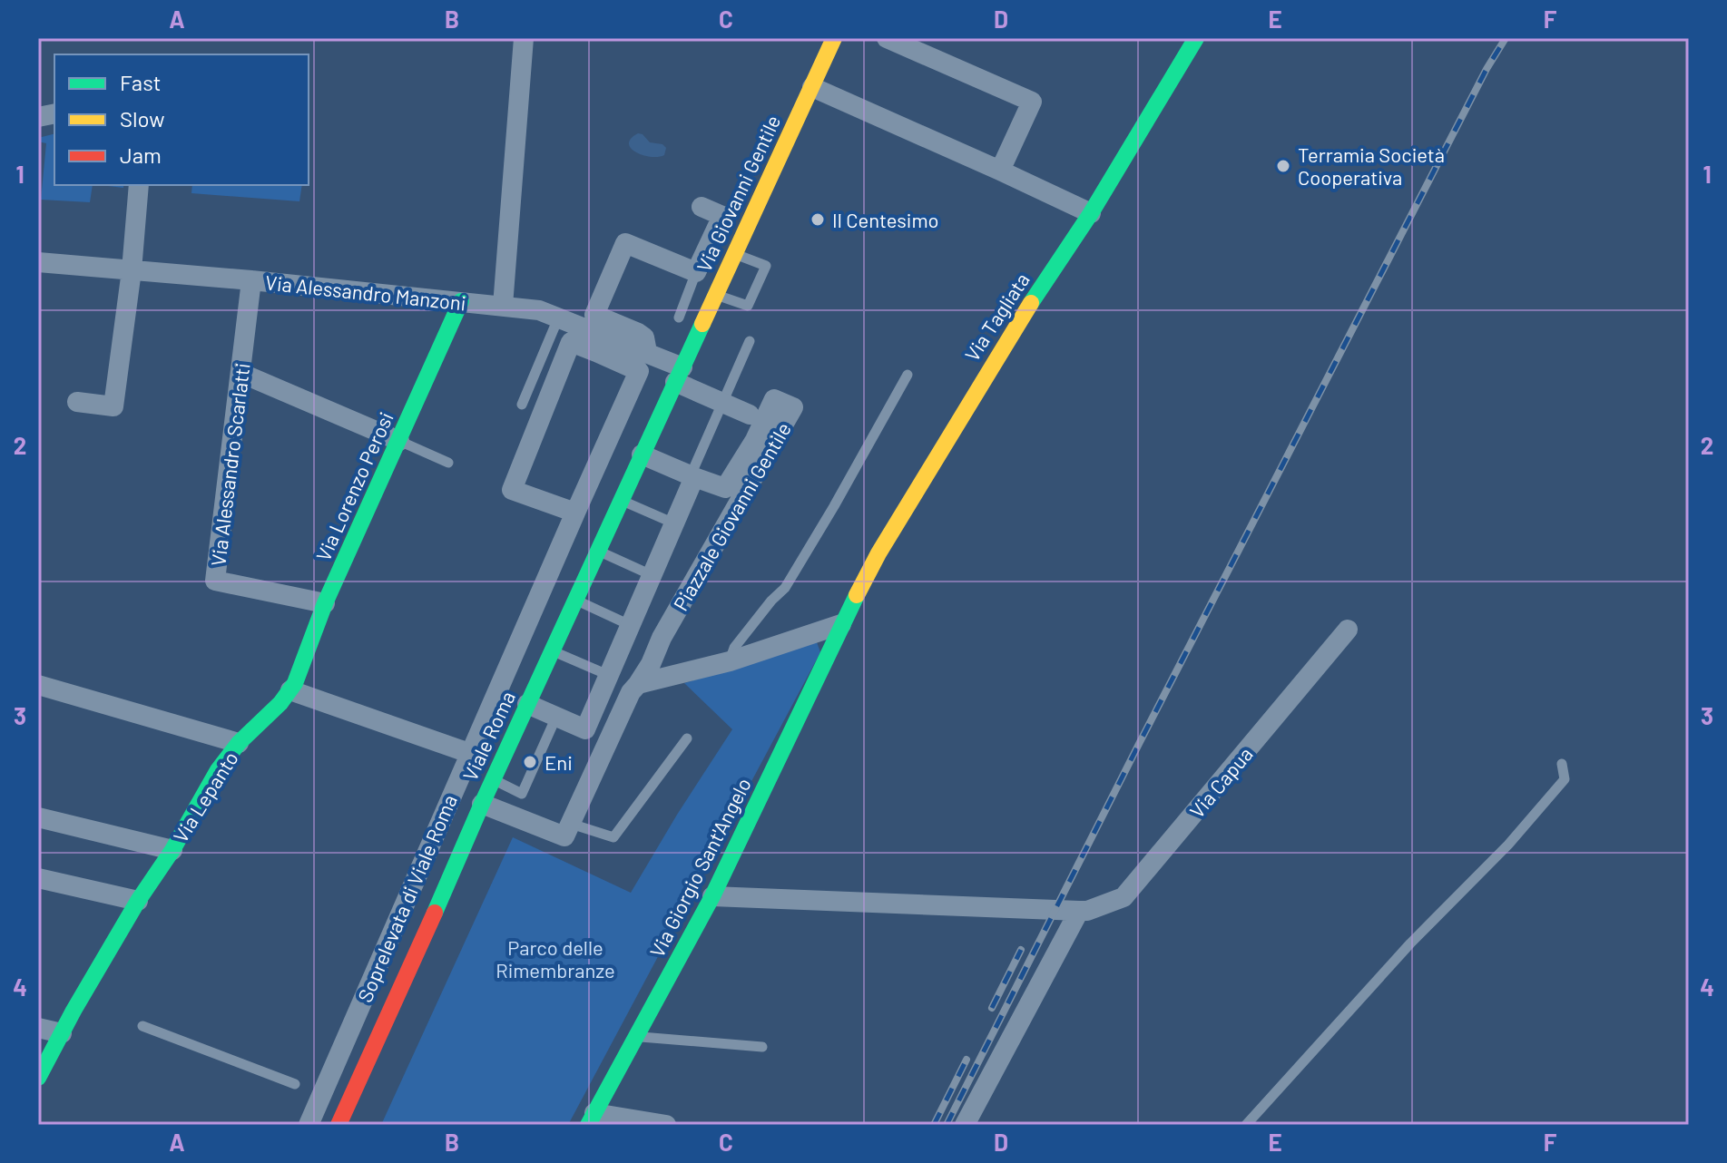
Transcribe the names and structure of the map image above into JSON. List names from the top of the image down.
{
  "streets": {
    "street": [
      "Via Giovanni Gentile",
      "Via Alessandro Manzoni",
      "Via Tagliata",
      "Via Alessandro Scarlatti",
      "Via Lorenzo Perosi",
      "Piazzale Giovanni Gentile",
      "Viale Roma",
      "Via Capua",
      "Via Lepanto",
      "Via Giorgio Sant'Angelo",
      "Soprelevata di Viale Roma"
    ]
  },
  "crossings": [
    ["Via Giovanni Gentile", "Via Alessandro Manzoni"],
    ["Via Giovanni Gentile", "Viale Roma"],
    ["Via Alessandro Manzoni", "Via Alessandro Scarlatti"],
    ["Via Alessandro Manzoni", "Via Lorenzo Perosi"],
    ["Via Alessandro Manzoni", "Piazzale Giovanni Gentile"],
    ["Via Alessandro Manzoni", "Viale Roma"],
    ["Via Alessandro Manzoni", "Soprelevata di Viale Roma"],
    ["Via Tagliata", "Via Giorgio Sant'Angelo"],
    ["Via Alessandro Scarlatti", "Via Lorenzo Perosi"],
    ["Via Lorenzo Perosi", "Via Lepanto"],
    ["Piazzale Giovanni Gentile", "Viale Roma"],
    ["Via Capua", "Via Giorgio Sant'Angelo"]
  ],
  "parks": ["Parco delle Rimembranze"],
  "places": ["Terramia Società Cooperativa", "Il Centesimo", "Eni"],
  "legend": ["Fast", "Slow", "Jam"],
  "grid": {
    "columns": [
      "A",
      "B",
      "C",
      "D",
      "E",
      "F"
    ],
    "rows": [
      "1",
      "2",
      "3",
      "4"
    ]
  }
}
